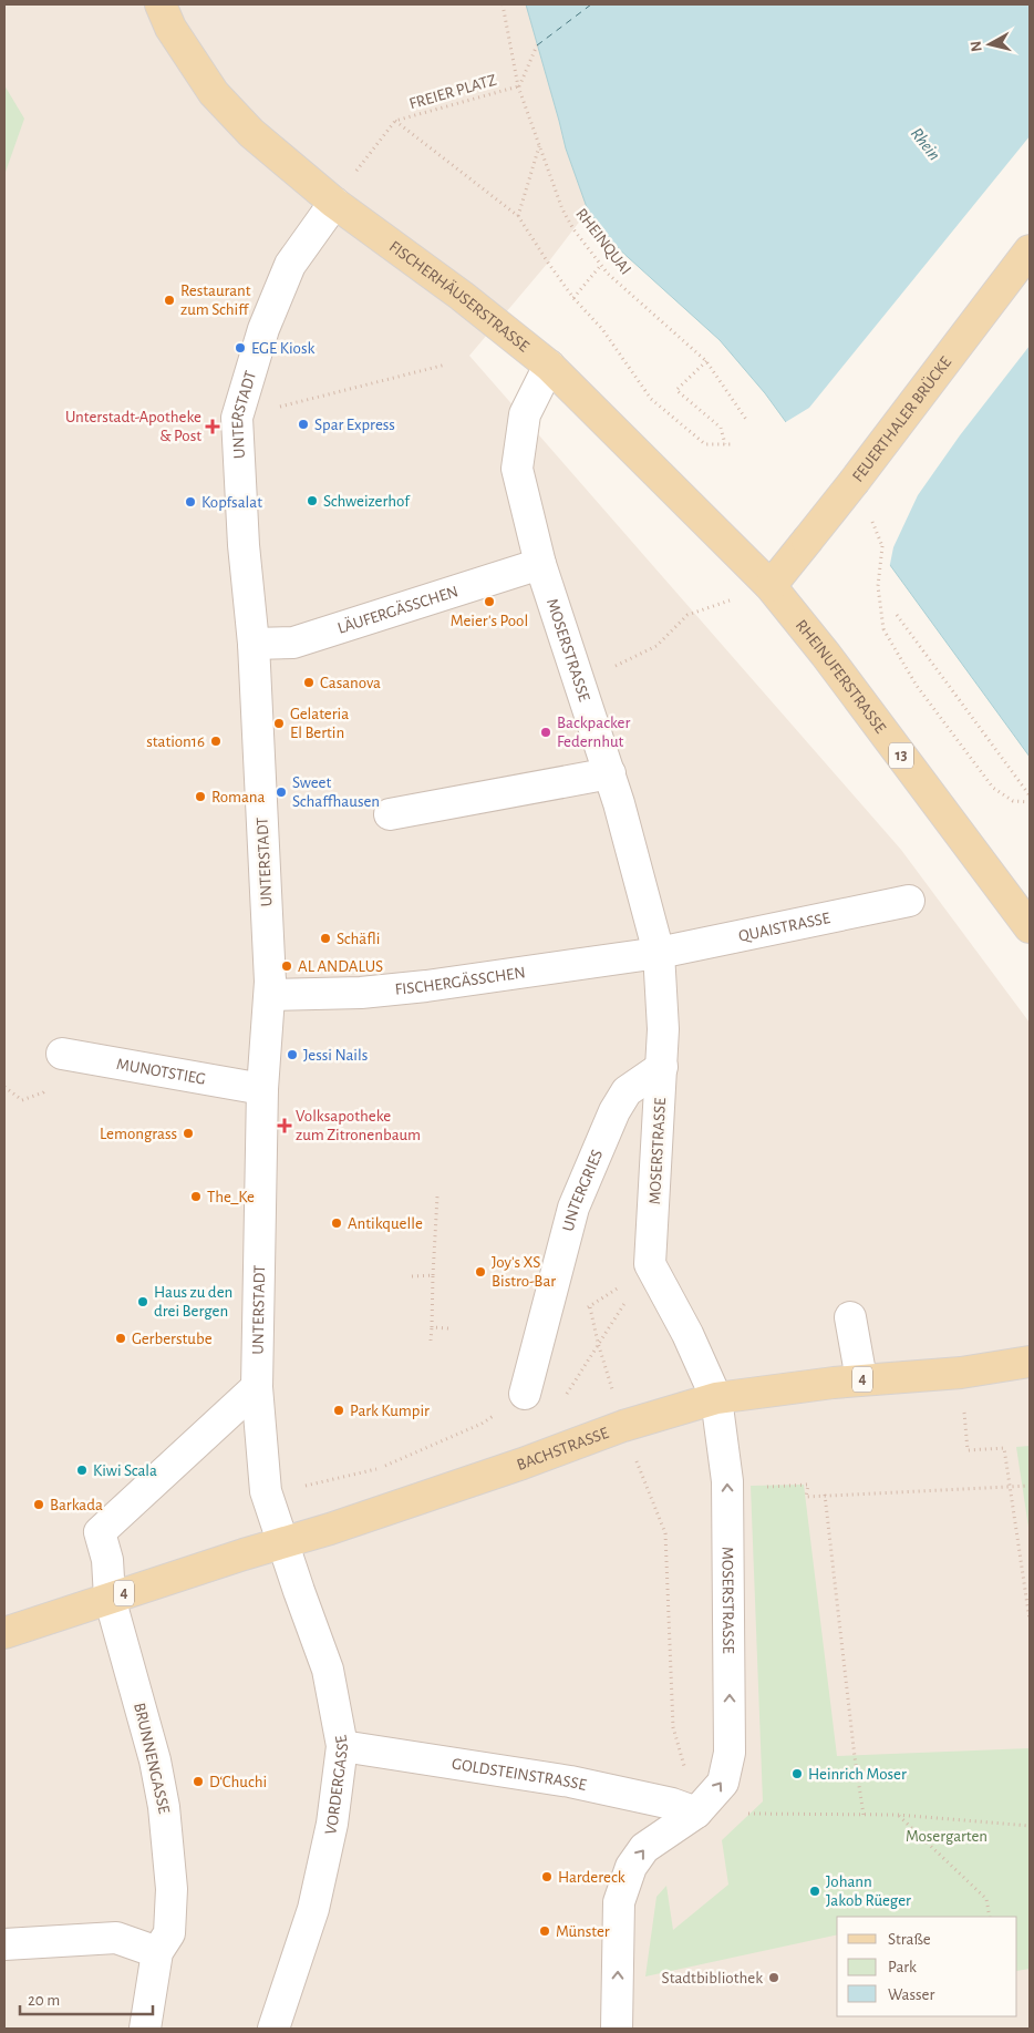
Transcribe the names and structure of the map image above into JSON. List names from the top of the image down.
{
  "streets": {
    "main road": [
      "FISCHERHÄUSERSTRASSE",
      "FEUERTHALER BRÜCKE",
      "RHEINUFERSTRASSE",
      "13",
      "4",
      "BACHSTRASSE"
    ],
    "street": [
      "UNTERSTADT",
      "LÄUFERGÄSSCHEN",
      "MOSERSTRASSE",
      "QUAISTRASSE",
      "FISCHERGÄSSCHEN",
      "MUNOTSTIEG",
      "UNTERGRIES",
      "BRUNNENGASSE",
      "GOLDSTEINSTRASSE",
      "VORDERGASSE"
    ],
    "path": ["FREIER PLATZ", "RHEINQUAI"]
  },
  "crossings": [
    ["FREIER PLATZ", "RHEINQUAI"],
    ["FREIER PLATZ", "FISCHERHÄUSERSTRASSE"],
    ["FREIER PLATZ", "UNTERSTADT"],
    ["FISCHERHÄUSERSTRASSE", "UNTERSTADT"],
    ["FISCHERHÄUSERSTRASSE", "FEUERTHALER BRÜCKE"],
    ["FISCHERHÄUSERSTRASSE", "MOSERSTRASSE"],
    ["FISCHERHÄUSERSTRASSE", "RHEINUFERSTRASSE"],
    ["UNTERSTADT", "LÄUFERGÄSSCHEN"],
    ["UNTERSTADT", "FISCHERGÄSSCHEN"],
    ["UNTERSTADT", "MUNOTSTIEG"],
    ["UNTERSTADT", "BACHSTRASSE"],
    ["UNTERSTADT", "VORDERGASSE"],
    ["FEUERTHALER BRÜCKE", "RHEINUFERSTRASSE"],
    ["LÄUFERGÄSSCHEN", "MOSERSTRASSE"],
    ["MOSERSTRASSE", "QUAISTRASSE"],
    ["MOSERSTRASSE", "FISCHERGÄSSCHEN"],
    ["MOSERSTRASSE", "UNTERGRIES"],
    ["MOSERSTRASSE", "BACHSTRASSE"],
    ["MOSERSTRASSE", "GOLDSTEINSTRASSE"],
    ["QUAISTRASSE", "FISCHERGÄSSCHEN"],
    ["BACHSTRASSE", "BRUNNENGASSE"],
    ["BACHSTRASSE", "VORDERGASSE"],
    ["GOLDSTEINSTRASSE", "VORDERGASSE"]
  ],
  "one_way": ["MOSERSTRASSE"],
  "water": ["Rhein"],
  "parks": ["Mosergarten"],
  "places": {
    "other": [
      "Restaurant zum Schiff",
      "EGE Kiosk",
      "Spar Express",
      "Schweizerhof",
      "Kopfsalat",
      "Meier's Pool",
      "Casanova",
      "Gelateria El Bertin",
      "Backpacker Federnhut",
      "station16",
      "Sweet Schaffhausen",
      "Romana",
      "Schäfli",
      "AL ANDALUS",
      "Jessi Nails",
      "Lemongrass",
      "The_Ke",
      "Antikquelle",
      "Joy's XS Bistro-Bar",
      "Haus zu den drei Bergen",
      "Gerberstube",
      "Park Kumpir",
      "Kiwi Scala",
      "Barkada",
      "Heinrich Moser",
      "D‘Chuchi",
      "Hardereck",
      "Johann Jakob Rüeger",
      "Münster",
      "Stadtbibliothek"
    ],
    "health": ["Unterstadt-Apotheke & Post", "Volksapotheke zum Zitronenbaum"]
  },
  "legend": ["Straße", "Park", "Wasser"],
  "scale_bar": "20 m",
  "north": "left"
}
